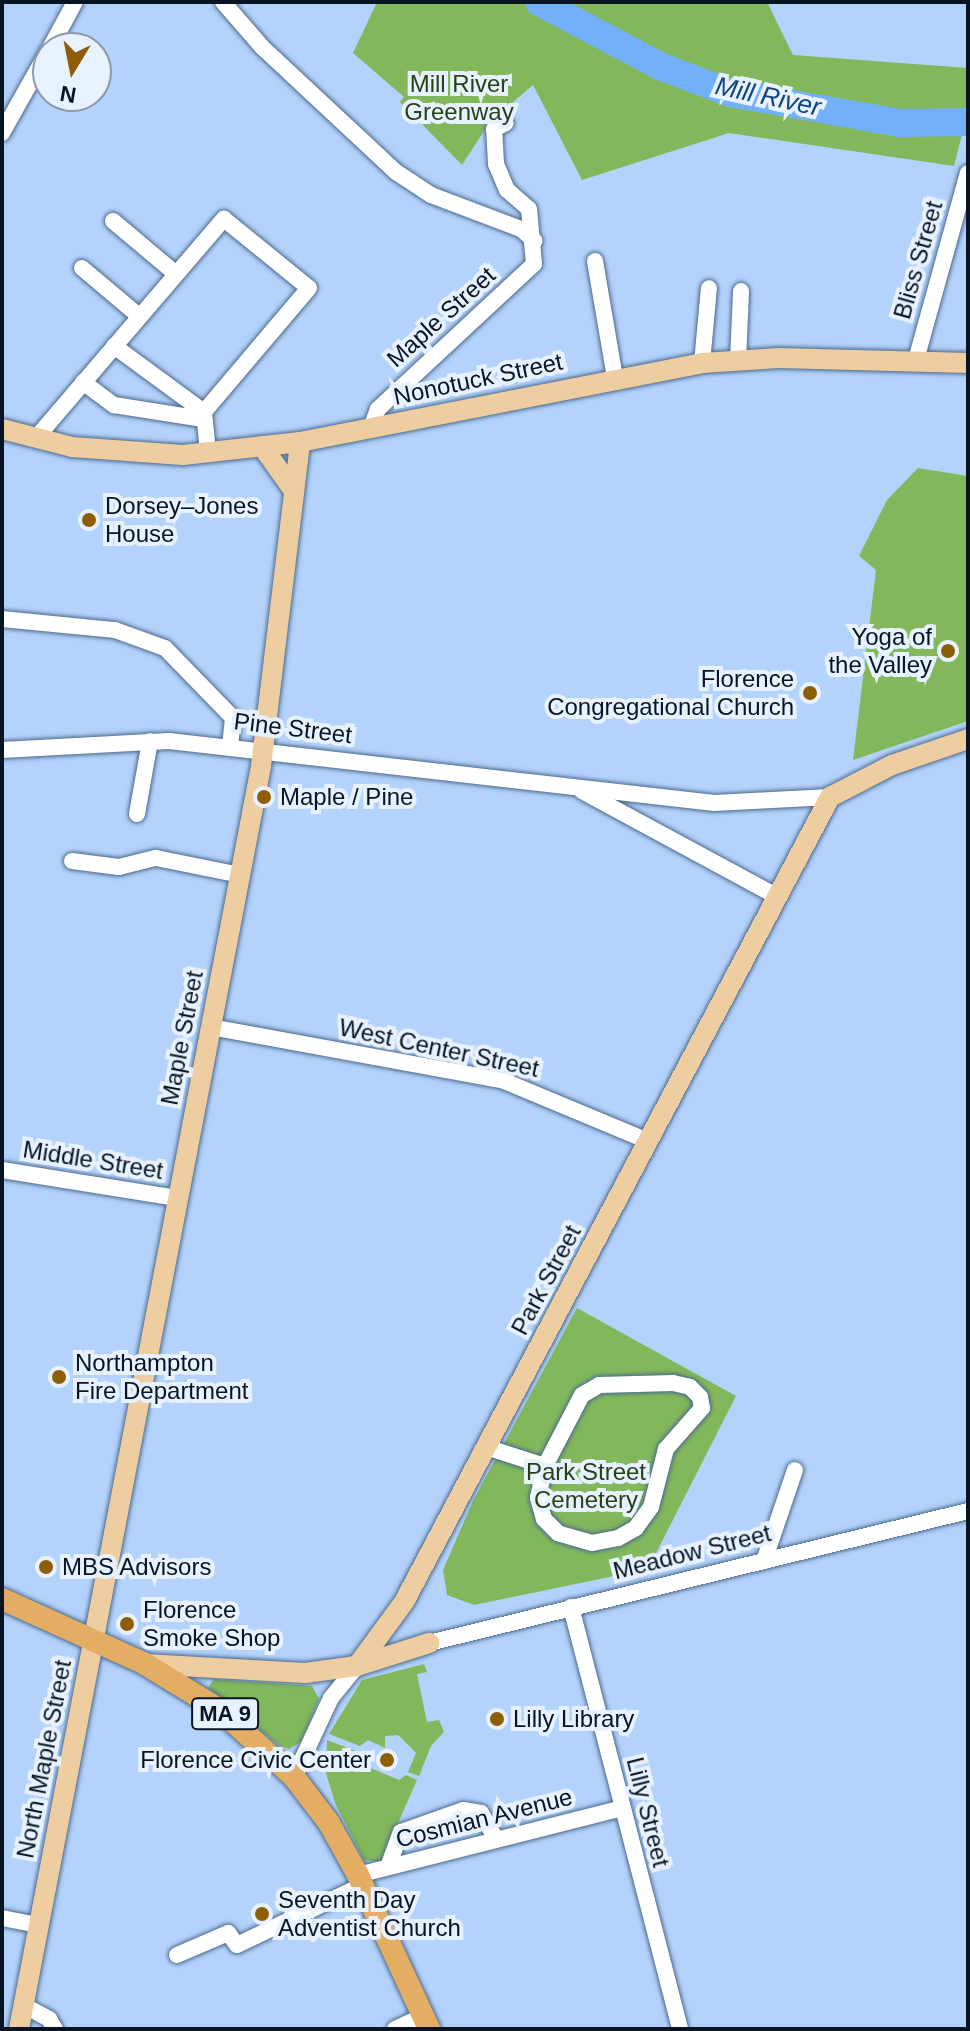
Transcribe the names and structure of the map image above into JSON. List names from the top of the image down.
{
  "streets": {
    "highway": ["MA 9"],
    "main road": [
      "Maple Street",
      "Nonotuck Street",
      "Pine Street",
      "Park Street",
      "North Maple Street"
    ],
    "street": [
      "Bliss Street",
      "West Center Street",
      "Middle Street",
      "Meadow Street",
      "Lilly Street",
      "Cosmian Avenue"
    ]
  },
  "crossings": [
    ["Bliss Street", "Nonotuck Street"],
    ["Maple Street", "Nonotuck Street"],
    ["Maple Street", "Pine Street"],
    ["Maple Street", "West Center Street"],
    ["Maple Street", "Middle Street"],
    ["Maple Street", "MA 9"],
    ["Maple Street", "North Maple Street"],
    ["Pine Street", "Park Street"],
    ["West Center Street", "Park Street"],
    ["Park Street", "MA 9"],
    ["Meadow Street", "Lilly Street"],
    ["MA 9", "North Maple Street"],
    ["MA 9", "Cosmian Avenue"],
    ["Lilly Street", "Cosmian Avenue"]
  ],
  "water": ["Mill River"],
  "parks": ["Mill River Greenway", "Park Street Cemetery"],
  "places": [
    "Dorsey–Jones House",
    "Yoga of the Valley",
    "Florence Congregational Church",
    "Maple / Pine",
    "Northampton Fire Department",
    "MBS Advisors",
    "Florence Smoke Shop",
    "Lilly Library",
    "Florence Civic Center",
    "Seventh Day Adventist Church"
  ],
  "north": "bottom"
}
